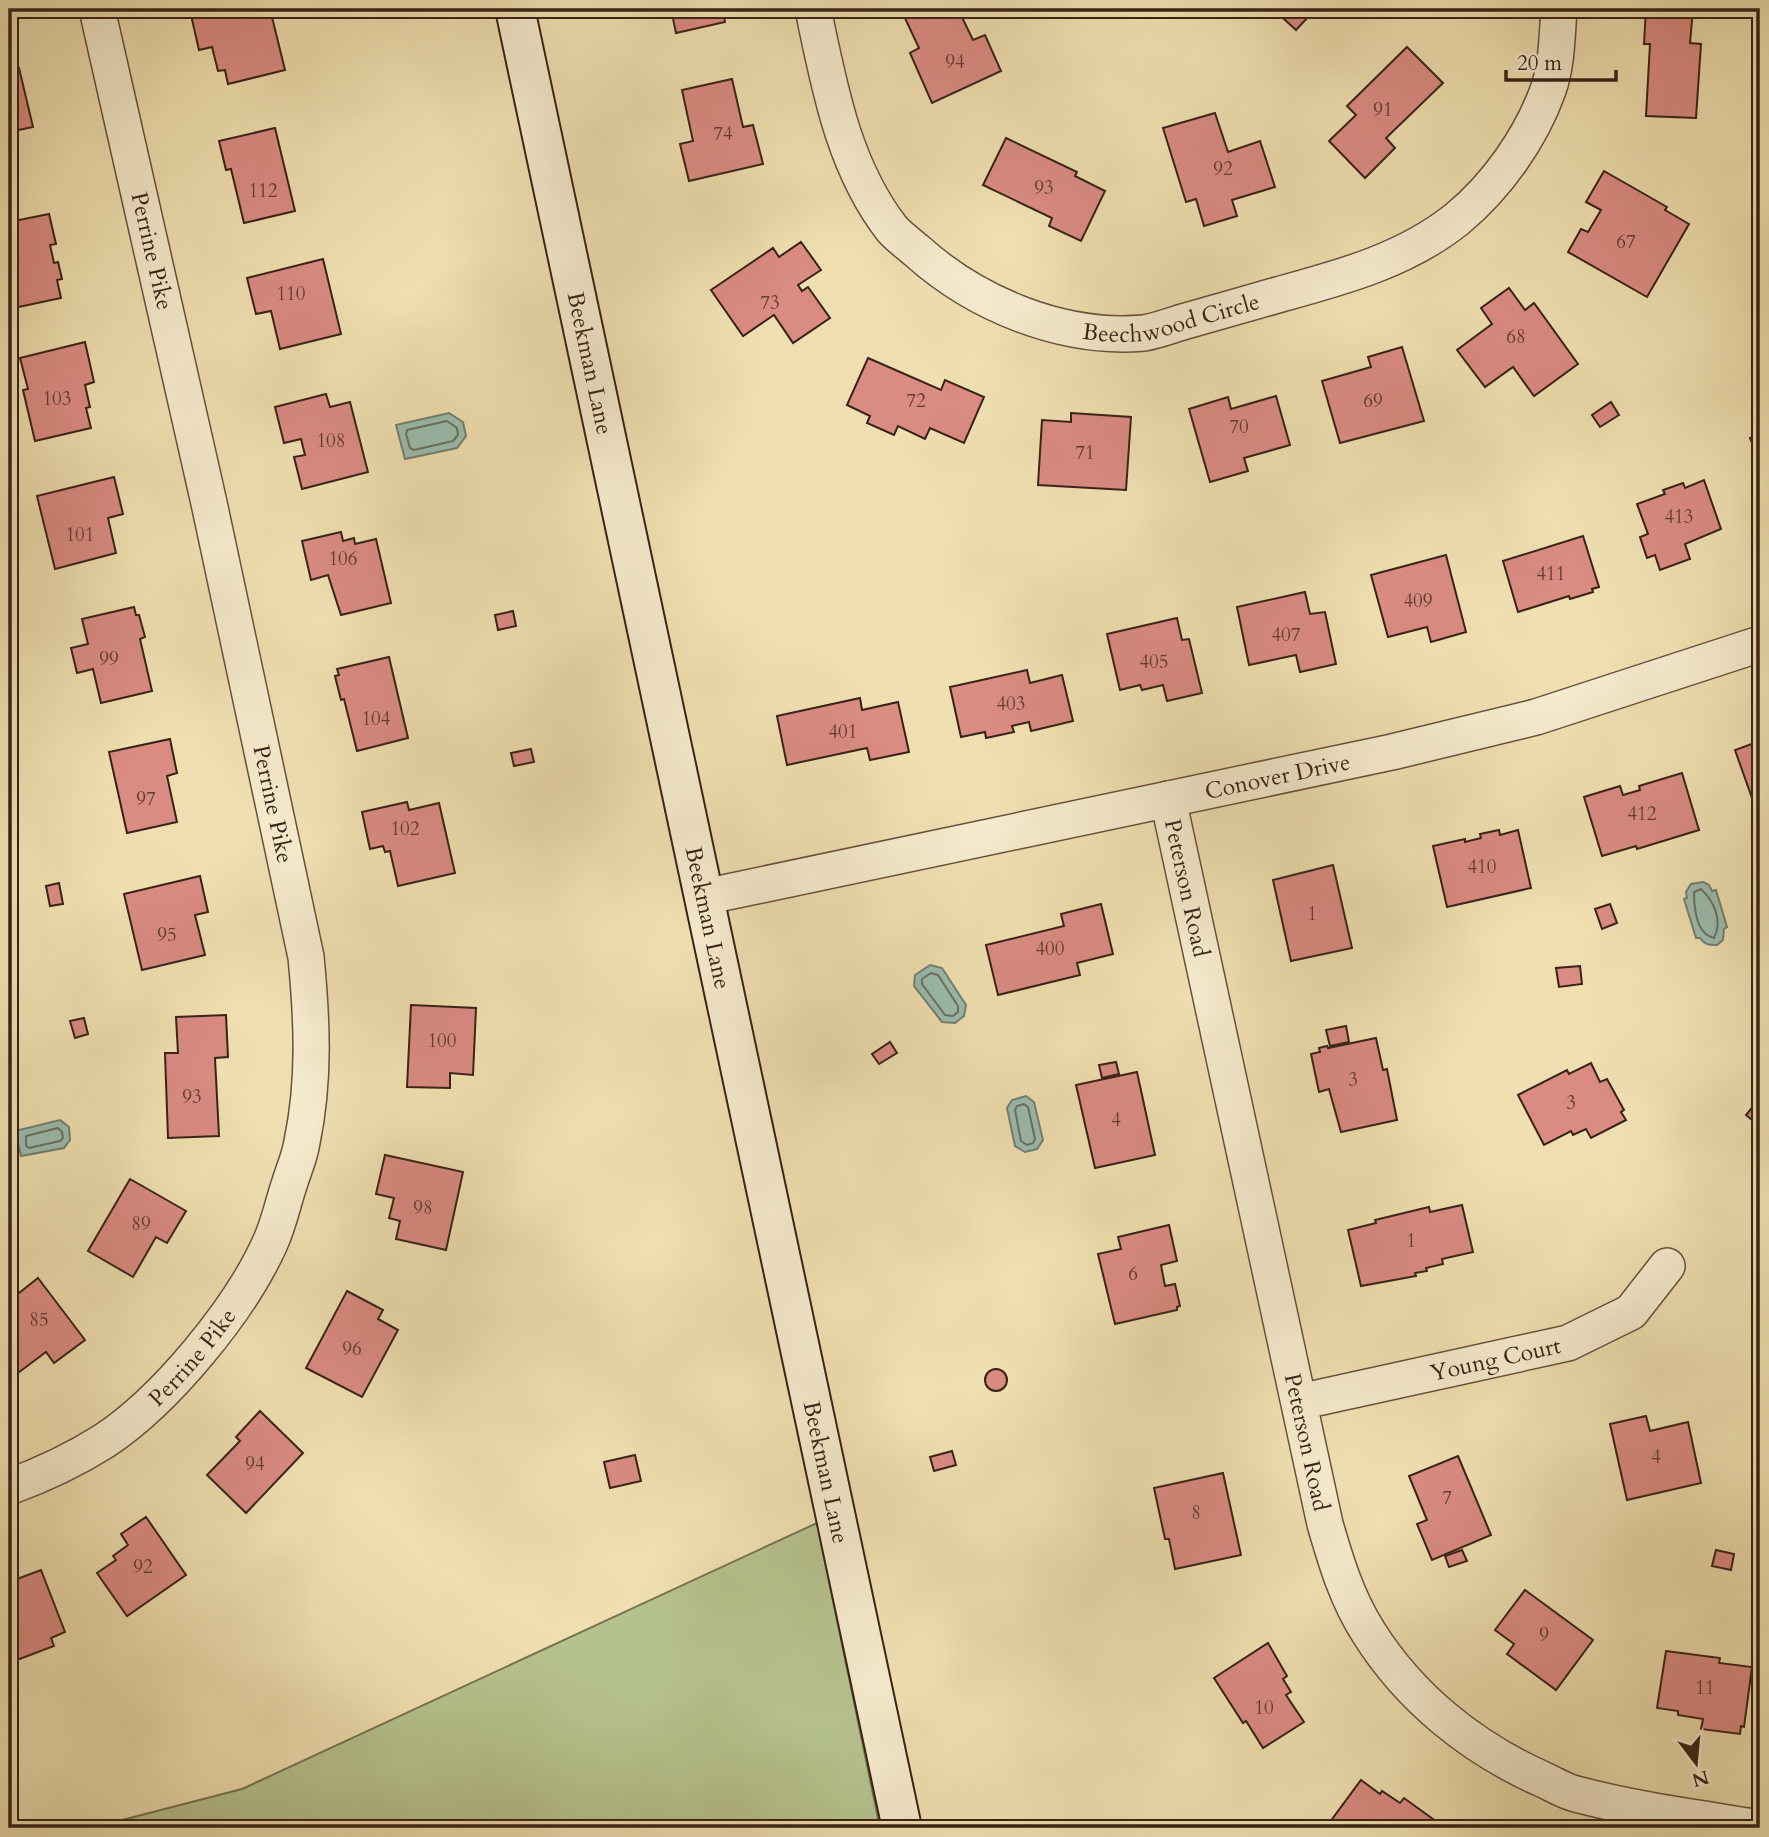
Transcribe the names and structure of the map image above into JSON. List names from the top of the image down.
{
  "streets": {
    "street": [
      "Perrine Pike",
      "Beechwood Circle",
      "Beekman Lane",
      "Conover Drive",
      "Peterson Road",
      "Young Court"
    ]
  },
  "crossings": [
    ["Beekman Lane", "Conover Drive"],
    ["Conover Drive", "Peterson Road"],
    ["Peterson Road", "Young Court"]
  ],
  "house_numbers": [
    "94",
    "91",
    "74",
    "92",
    "93",
    "112",
    "67",
    "110",
    "73",
    "68",
    "103",
    "72",
    "69",
    "70",
    "108",
    "71",
    "413",
    "101",
    "106",
    "411",
    "409",
    "407",
    "99",
    "405",
    "403",
    "104",
    "401",
    "97",
    "412",
    "102",
    "410",
    "1",
    "95",
    "400",
    "100",
    "3",
    "93",
    "3",
    "4",
    "98",
    "89",
    "1",
    "6",
    "85",
    "96",
    "4",
    "94",
    "7",
    "8",
    "92",
    "9",
    "11",
    "10"
  ],
  "scale_bar": "20 m",
  "north": "bottom"
}
